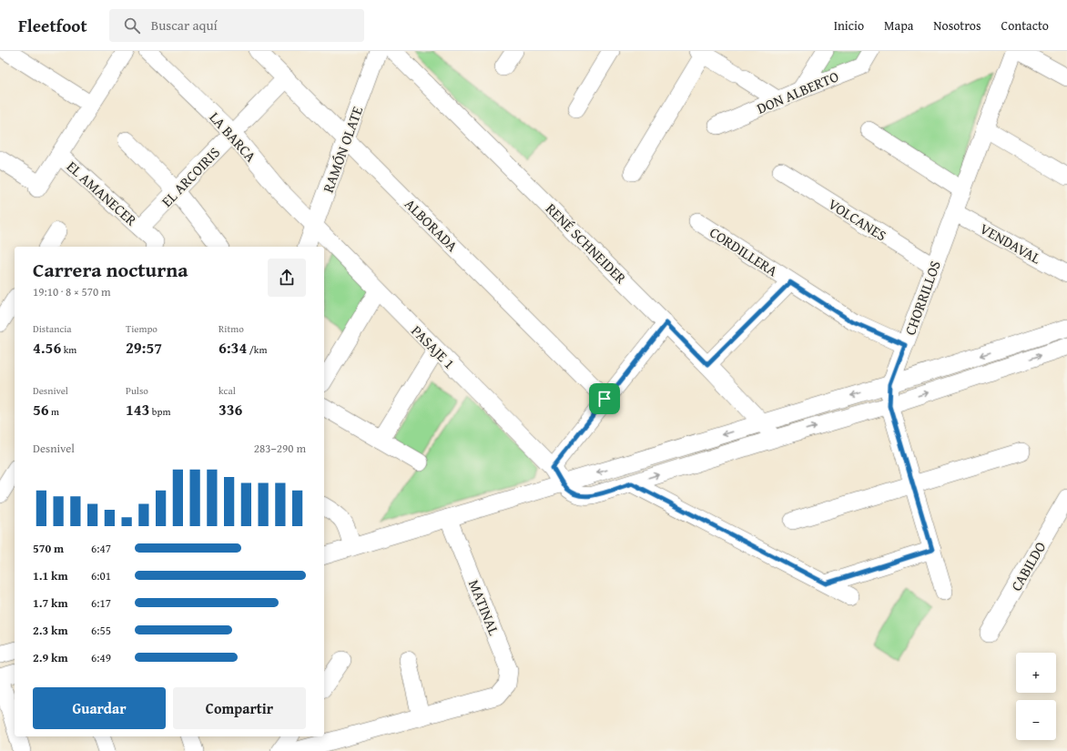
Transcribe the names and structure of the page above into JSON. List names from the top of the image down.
{
  "streets": {
    "street": [
      "DON ALBERTO",
      "LA BARCA",
      "RAMÓN OLATE",
      "EL ARCOIRIS",
      "EL AMANECER",
      "VOLCANES",
      "ALBORADA",
      "RENÉ SCHNEIDER",
      "VENDAVAL",
      "CORDILLERA",
      "CHORRILLOS",
      "PASAJE 1",
      "CABILDO",
      "MATINAL"
    ]
  },
  "crossings": [
    ["LA BARCA", "RAMÓN OLATE"],
    ["LA BARCA", "EL ARCOIRIS"],
    ["LA BARCA", "PASAJE 1"],
    ["RAMÓN OLATE", "ALBORADA"],
    ["RAMÓN OLATE", "PASAJE 1"],
    ["EL ARCOIRIS", "EL AMANECER"],
    ["EL ARCOIRIS", "ALBORADA"],
    ["VOLCANES", "CHORRILLOS"],
    ["VENDAVAL", "CHORRILLOS"],
    ["CORDILLERA", "CHORRILLOS"]
  ],
  "page": {
    "header": "Fleetfoot",
    "search": "Buscar aquí",
    "nav": [
      "Inicio",
      "Mapa",
      "Nosotros",
      "Contacto"
    ],
    "heading": ["Carrera nocturna", "19:10 · 8 × 570 m"],
    "stats": [
      ["Distancia", "4.56 km"],
      ["Tiempo", "29:57"],
      ["Ritmo", "6:34 /km"],
      ["Desnivel", "56 m"],
      ["Pulso", "143 bpm"],
      ["kcal", "336"]
    ],
    "chart": ["Desnivel", "283–290 m"],
    "list": [
      {
        "name": "570 m",
        "note": "6:47"
      },
      {
        "name": "1.1 km",
        "note": "6:01"
      },
      {
        "name": "1.7 km",
        "note": "6:17"
      },
      {
        "name": "2.3 km",
        "note": "6:55"
      },
      {
        "name": "2.9 km",
        "note": "6:49"
      }
    ],
    "map_buttons": ["+", "−"],
    "buttons": ["Guardar", "Compartir"]
  }
}
